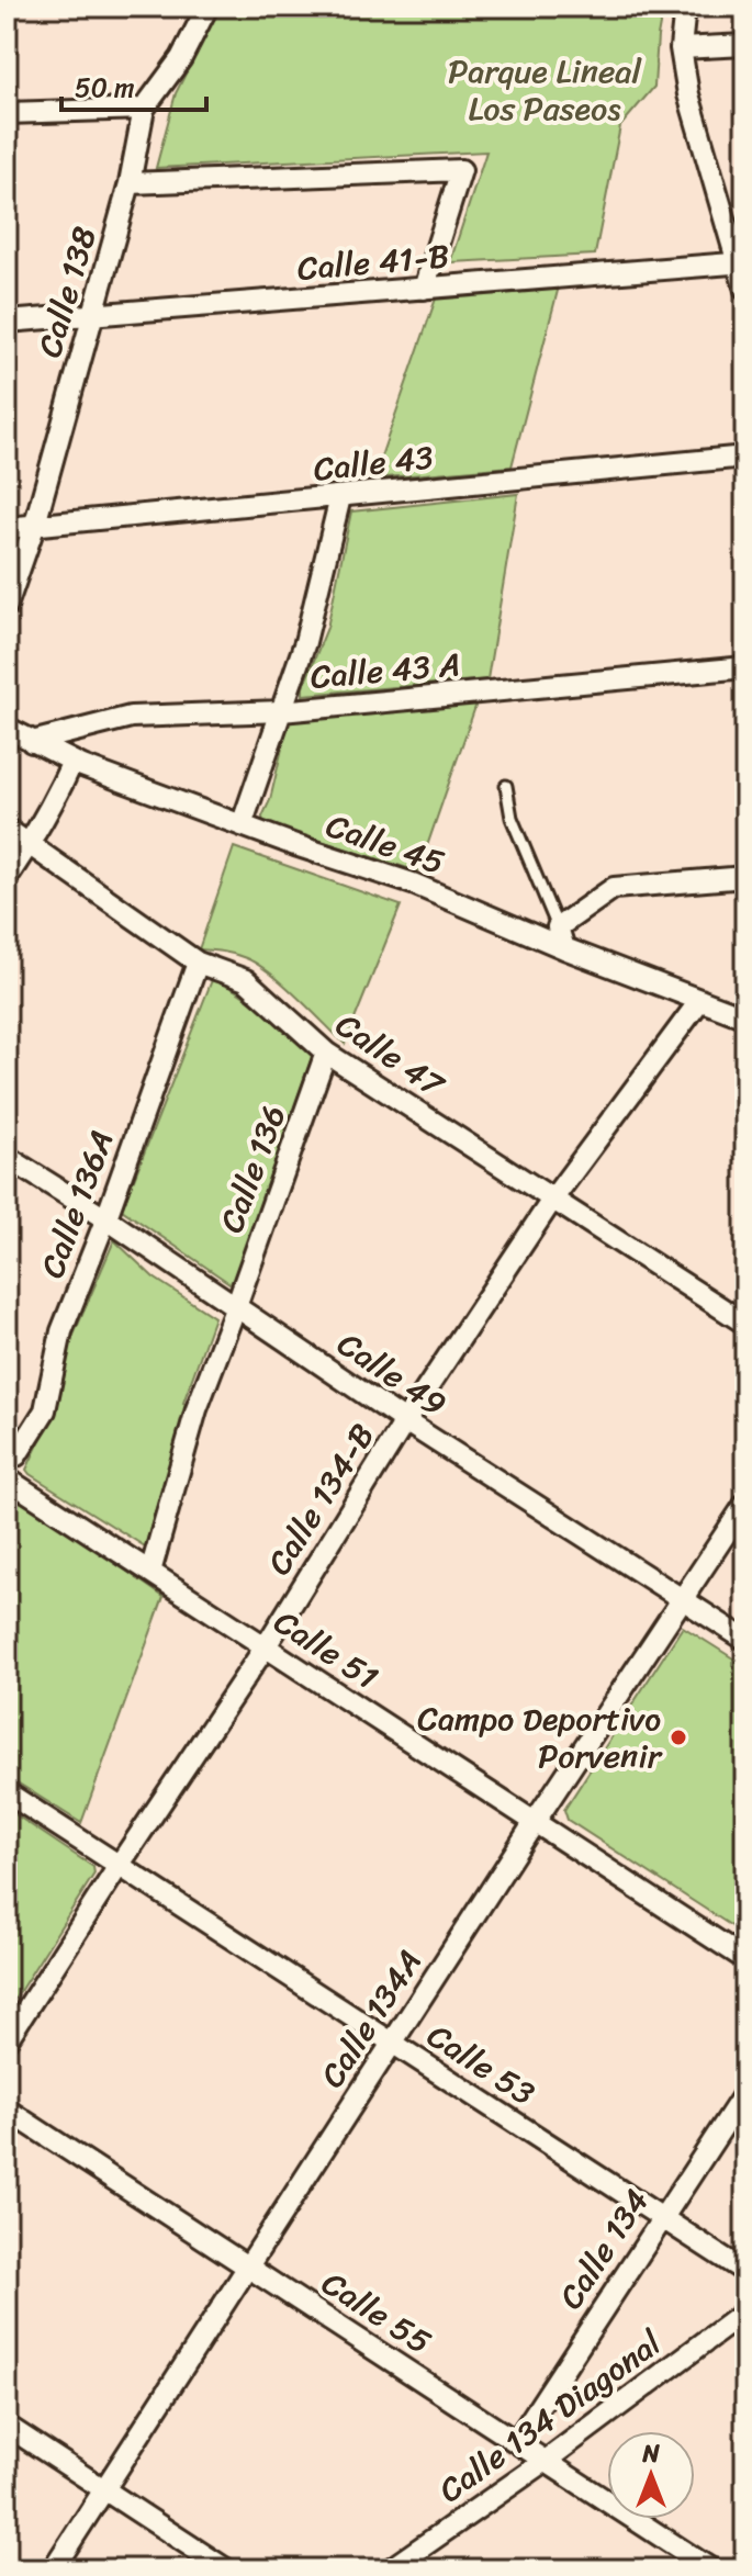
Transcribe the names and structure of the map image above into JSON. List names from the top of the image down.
{
  "streets": {
    "street": [
      "Calle 41-B",
      "Calle 138",
      "Calle 43",
      "Calle 43 A",
      "Calle 45",
      "Calle 47",
      "Calle 136",
      "Calle 136A",
      "Calle 49",
      "Calle 134-B",
      "Calle 51",
      "Calle 134A",
      "Calle 53",
      "Calle 134",
      "Calle 55",
      "Calle 134 Diagonal"
    ]
  },
  "crossings": [
    ["Calle 41-B", "Calle 138"],
    ["Calle 138", "Calle 43"],
    ["Calle 43 A", "Calle 45"],
    ["Calle 45", "Calle 134-B"],
    ["Calle 47", "Calle 136"],
    ["Calle 47", "Calle 136A"],
    ["Calle 47", "Calle 134-B"],
    ["Calle 136", "Calle 49"],
    ["Calle 136", "Calle 51"],
    ["Calle 136A", "Calle 49"],
    ["Calle 49", "Calle 134-B"],
    ["Calle 49", "Calle 134A"],
    ["Calle 134-B", "Calle 51"],
    ["Calle 134-B", "Calle 53"],
    ["Calle 51", "Calle 134A"],
    ["Calle 134A", "Calle 53"],
    ["Calle 134A", "Calle 55"],
    ["Calle 53", "Calle 134"],
    ["Calle 134", "Calle 55"],
    ["Calle 55", "Calle 134 Diagonal"]
  ],
  "parks": ["Parque Lineal Los Paseos"],
  "places": ["Campo Deportivo Porvenir"],
  "scale_bar": "50 m",
  "north": "top"
}
